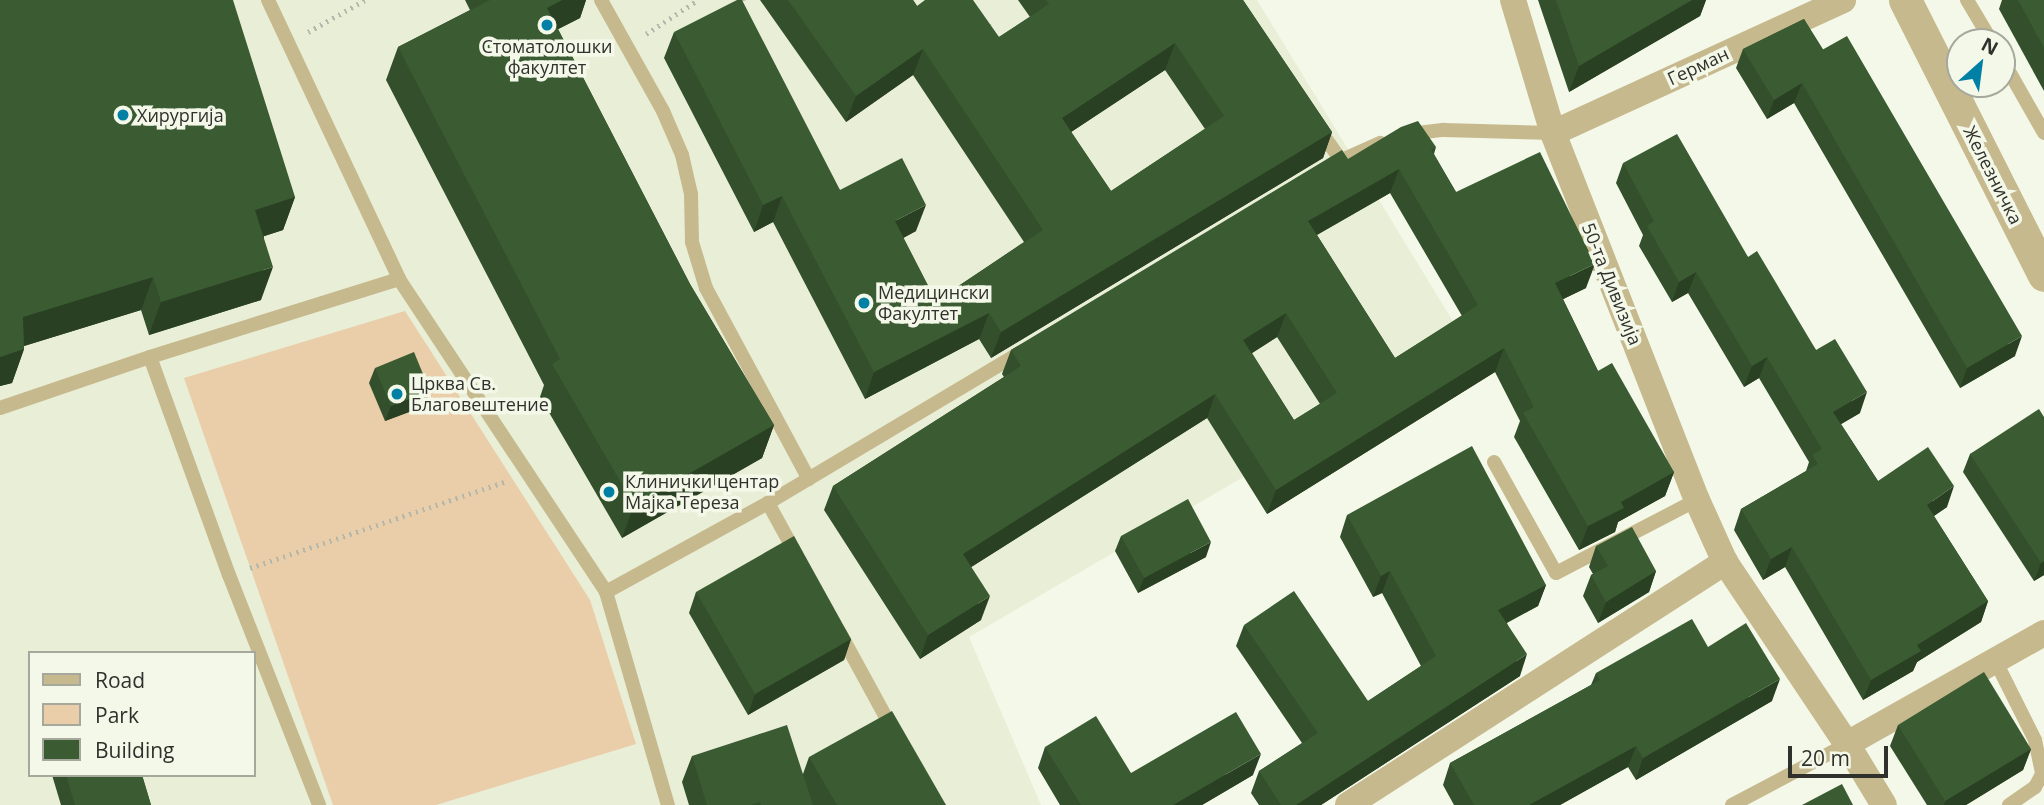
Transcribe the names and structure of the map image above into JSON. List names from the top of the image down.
{
  "streets": {
    "street": ["Герман", "Железничка", "50-та Дивизија"]
  },
  "crossings": [
    ["Герман", "50-та Дивизија"]
  ],
  "places": [
    "Стоматолошки факултет",
    "Хирургија",
    "Медицински Факултет",
    "Црква Св. Благовештение",
    "Клинички центар Мајка Тереза"
  ],
  "legend": ["Road", "Park", "Building"],
  "scale_bar": "20 m",
  "north": "top right"
}
